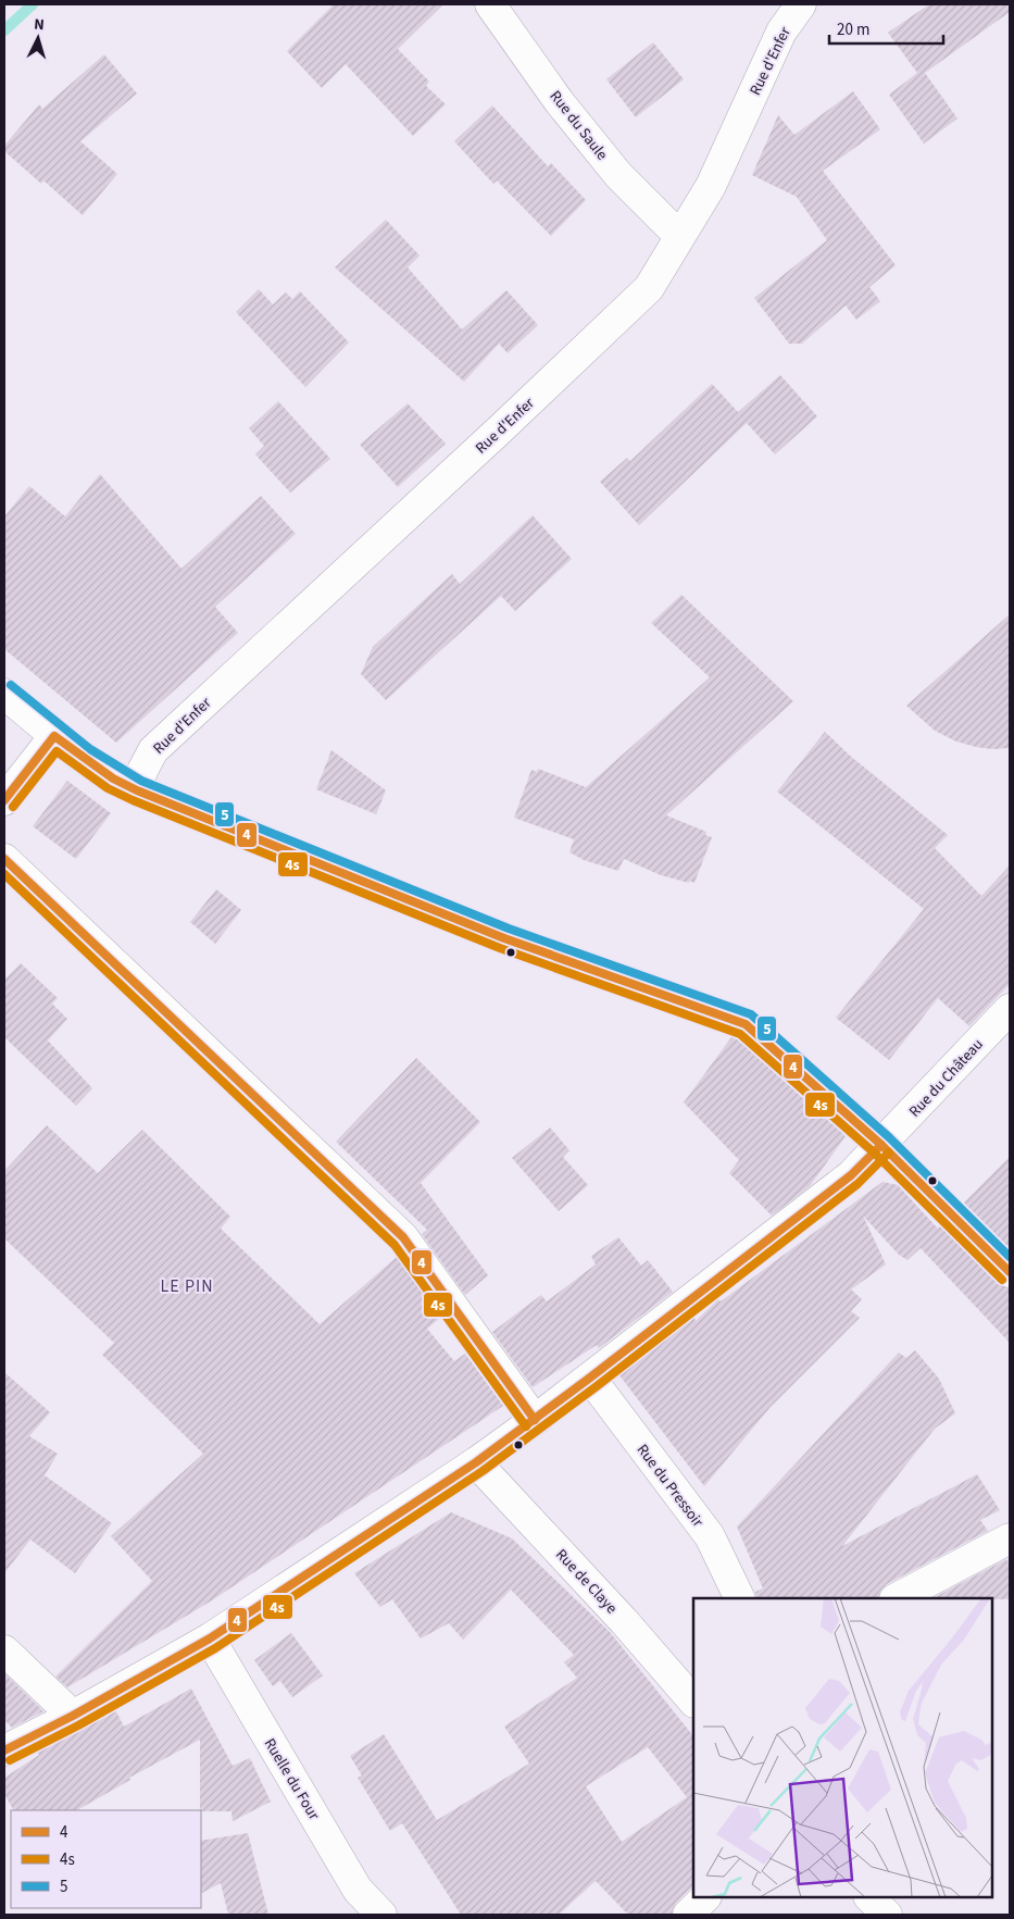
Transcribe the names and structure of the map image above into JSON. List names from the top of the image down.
{
  "streets": {
    "street": [
      "Rue d'Enfer",
      "Rue du Saule",
      "Rue du Château",
      "Rue du Pressoir",
      "Rue de Claye",
      "Ruelle du Four"
    ]
  },
  "crossings": [
    ["Rue d'Enfer", "Rue du Saule"],
    ["Rue du Château", "Rue du Pressoir"],
    ["Rue du Château", "Rue de Claye"],
    ["Rue du Château", "Ruelle du Four"]
  ],
  "districts": ["LE PIN"],
  "lines": ["transit line 5", "transit line 4", "transit line 4s"],
  "legend": ["4", "4s", "5"],
  "scale_bar": "20 m",
  "north": "top"
}
